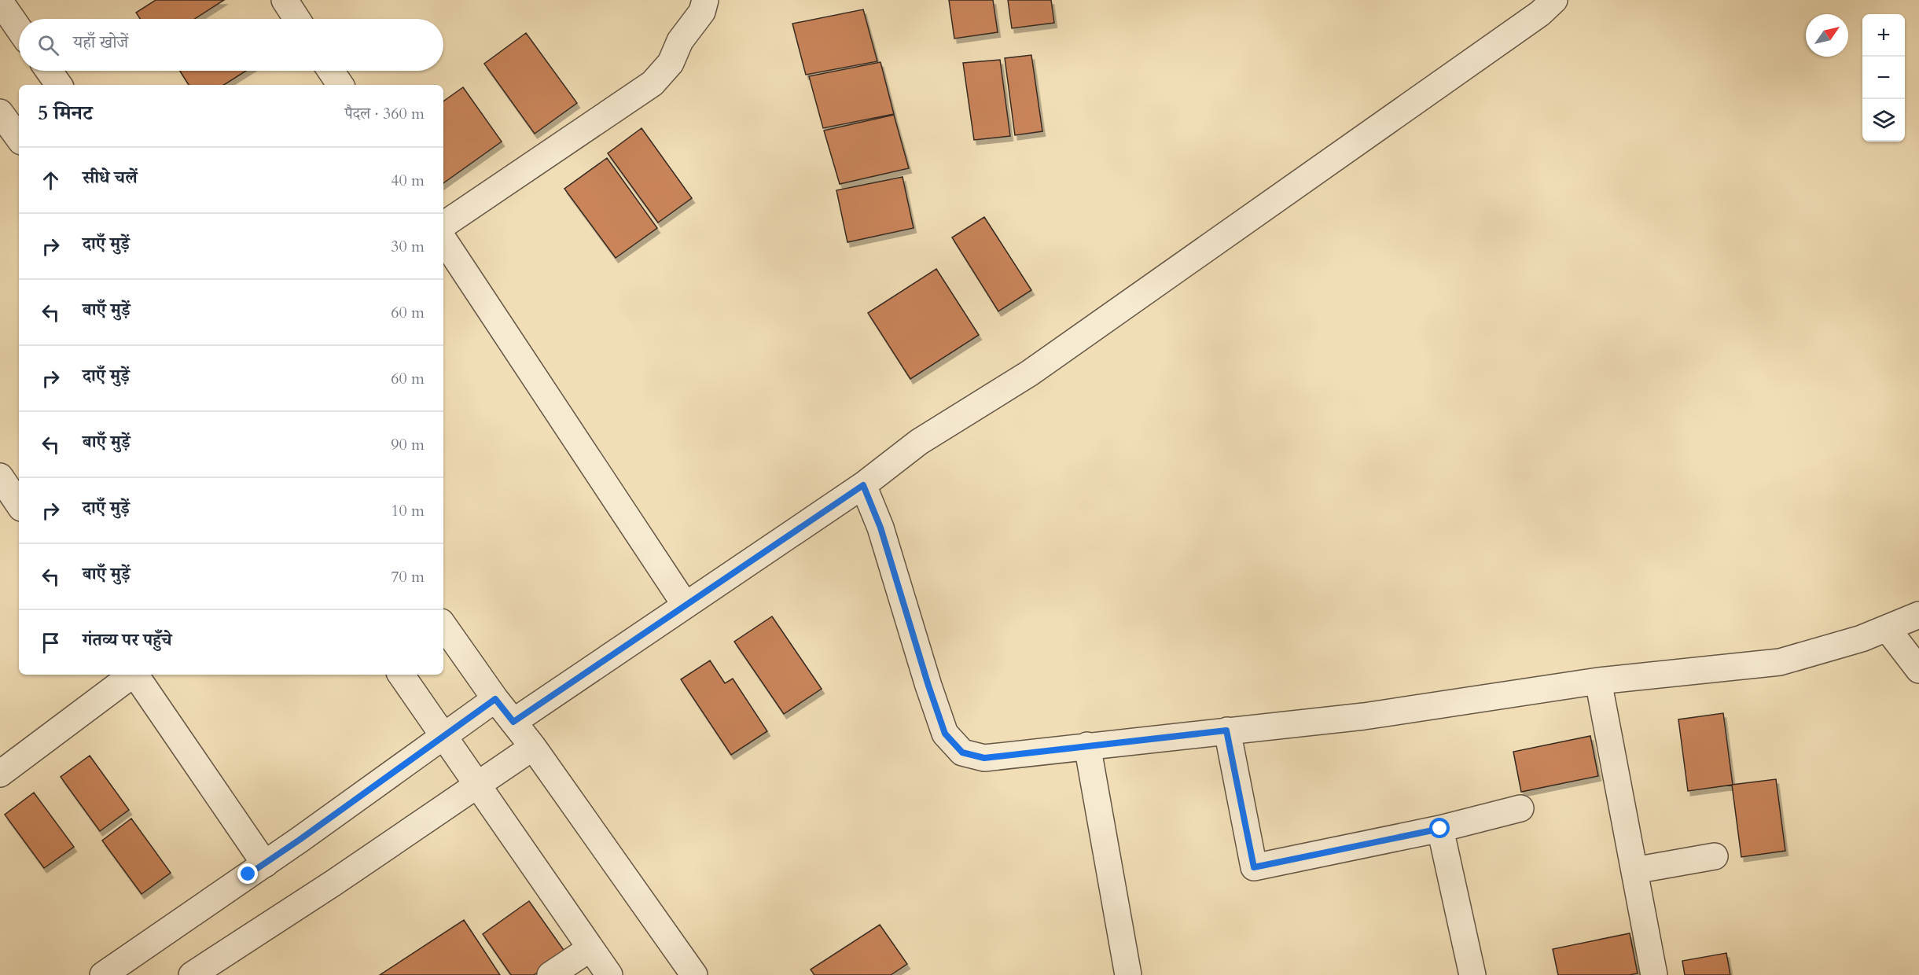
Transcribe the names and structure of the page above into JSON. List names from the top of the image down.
{
  "north": "top right",
  "page": {
    "map_buttons": ["+", "−"],
    "search": "यहाँ खोजें",
    "heading": ["5 मिनट", "पैदल · 360 m"],
    "list": [
      ["सीधे चलें", "40 m"],
      ["दाएँ मुड़ें", "30 m"],
      ["बाएँ मुड़ें", "60 m"],
      ["दाएँ मुड़ें", "60 m"],
      ["बाएँ मुड़ें", "90 m"],
      ["दाएँ मुड़ें", "10 m"],
      ["बाएँ मुड़ें", "70 m"],
      "गंतव्य पर पहुँचे"
    ]
  }
}
